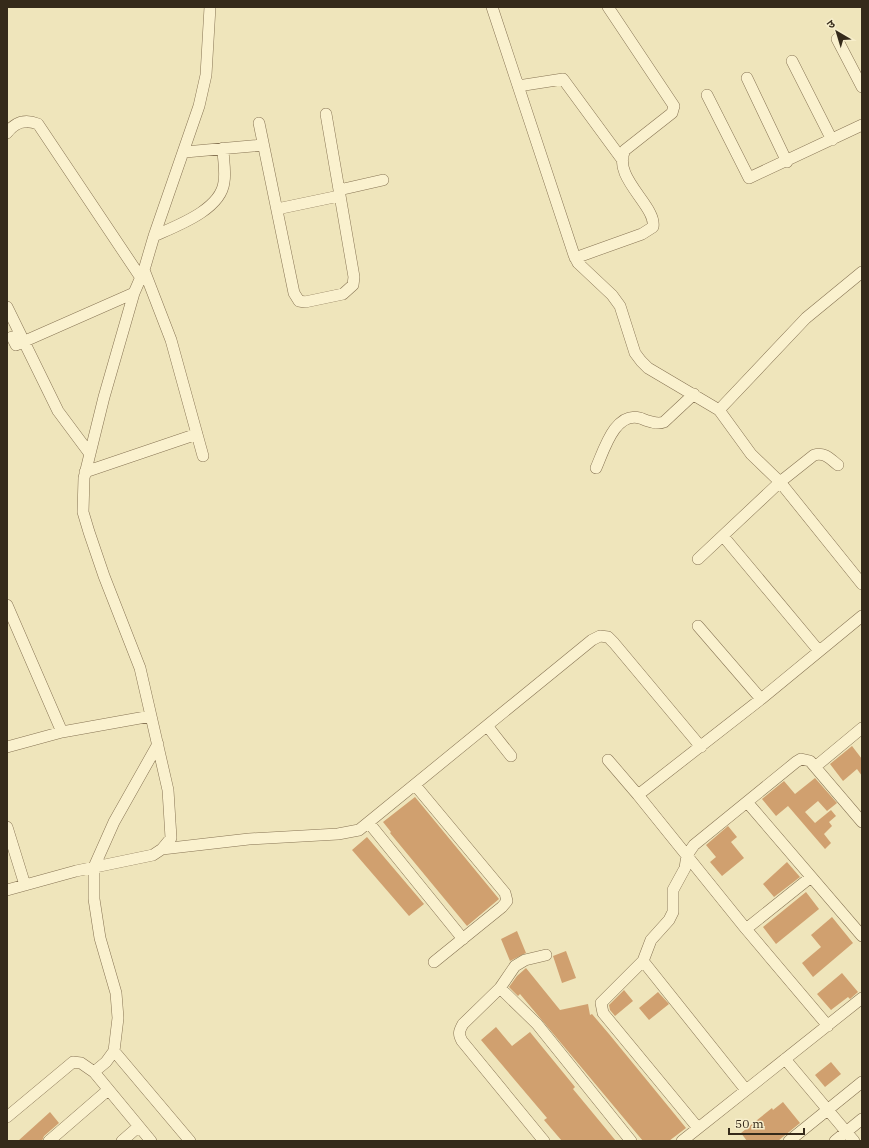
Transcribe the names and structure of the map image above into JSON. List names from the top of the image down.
{
  "scale_bar": "50 m",
  "north": "top left"
}
